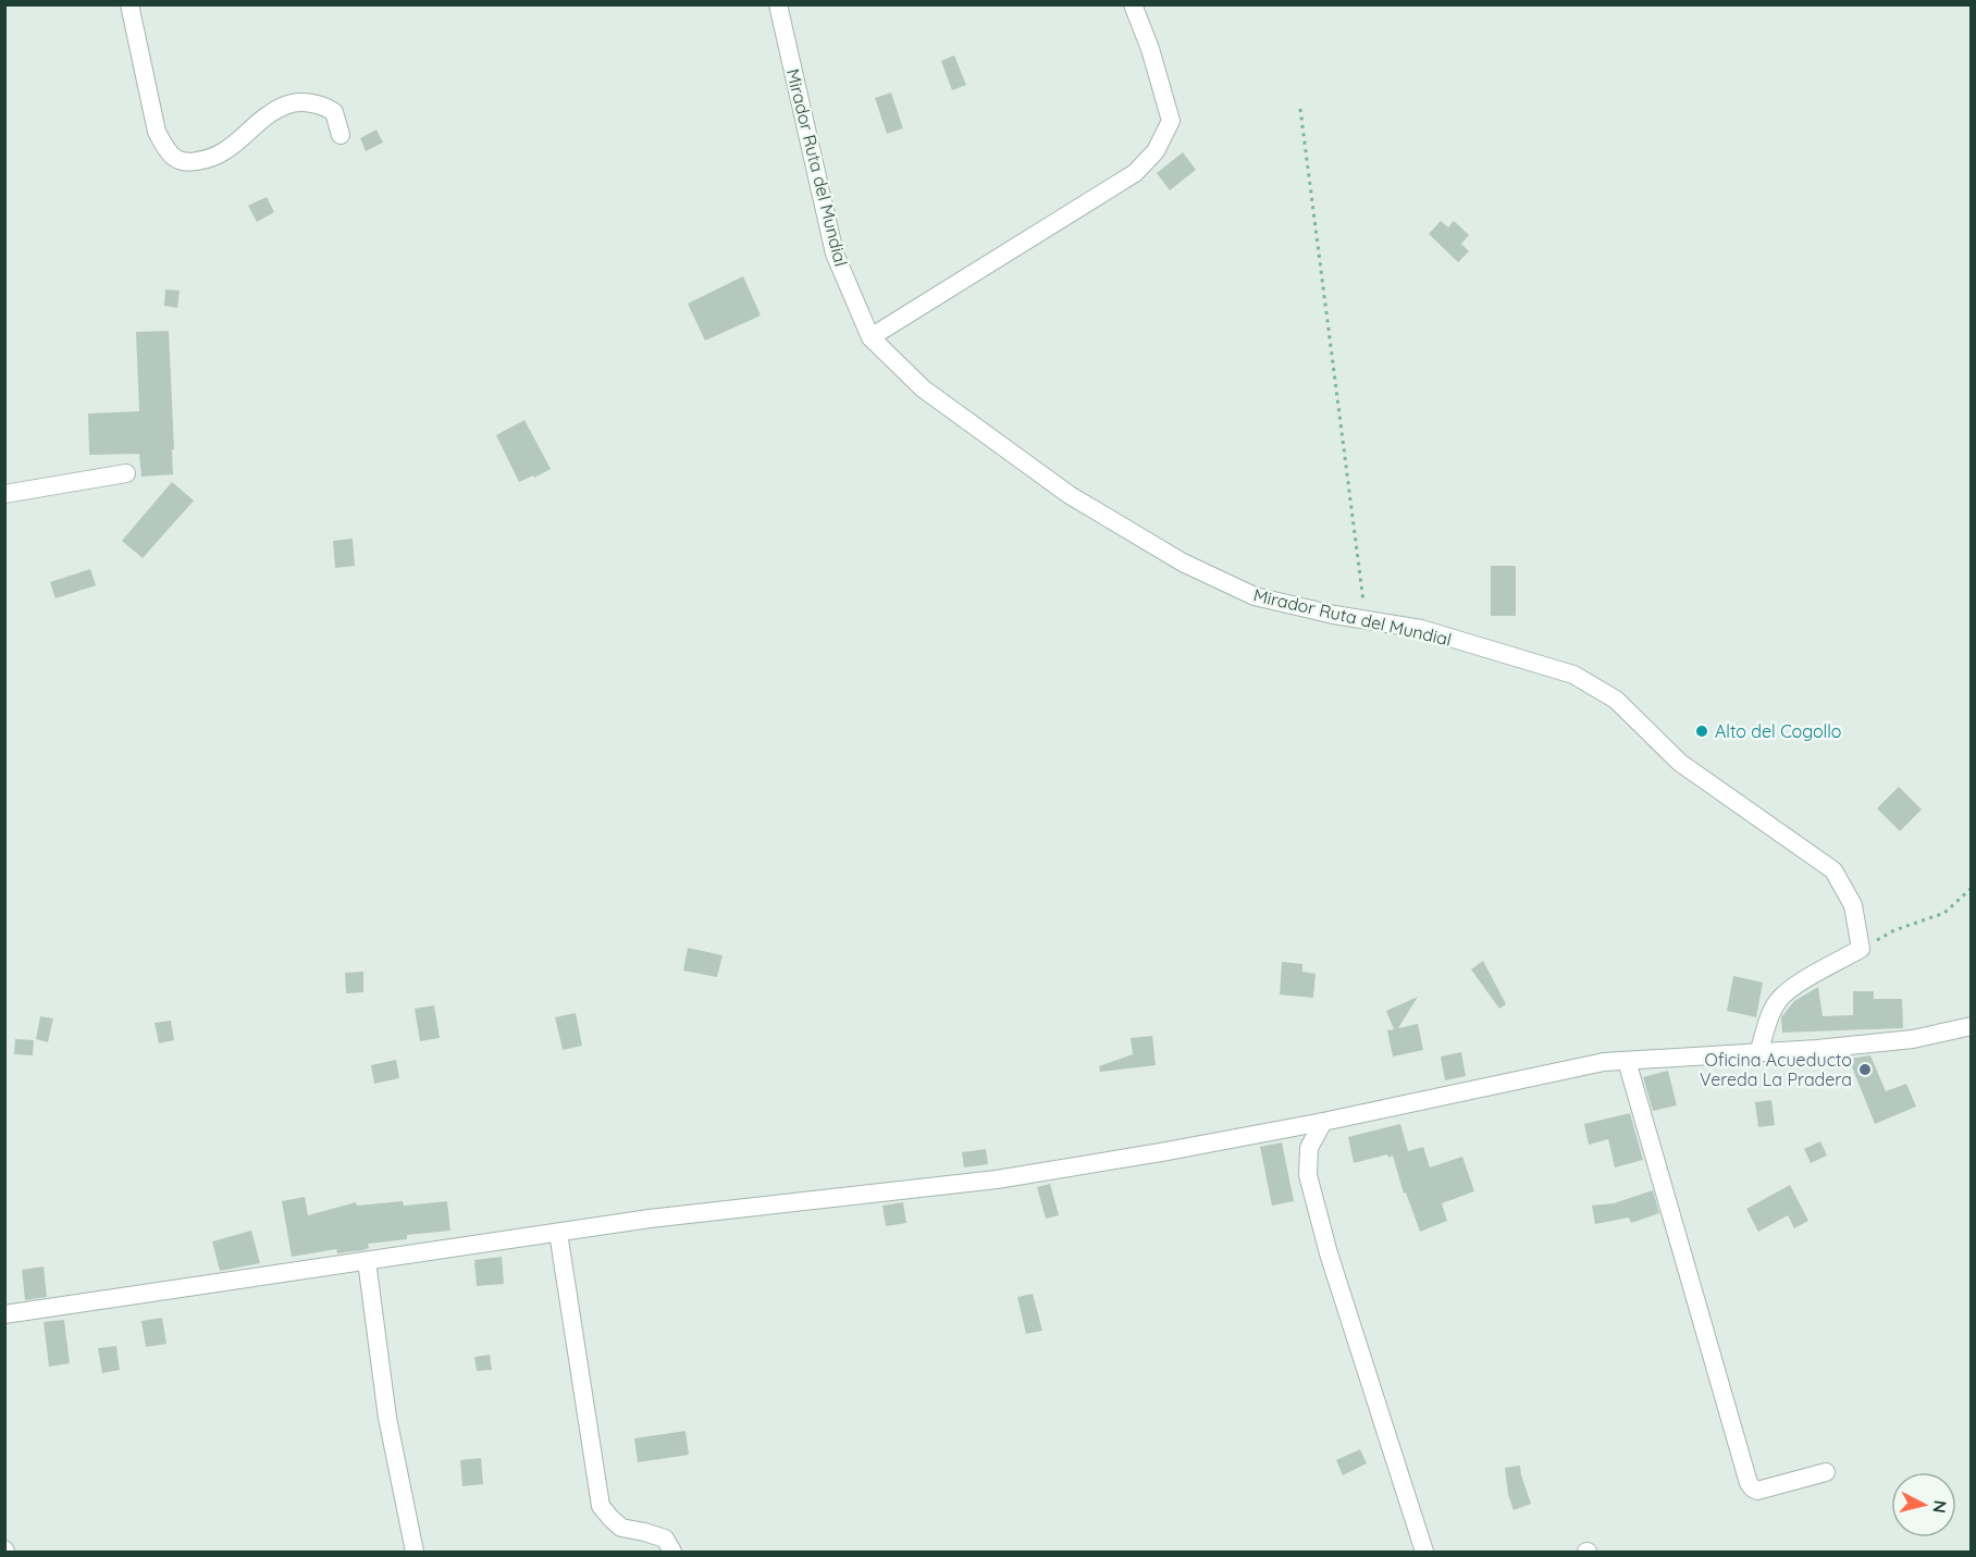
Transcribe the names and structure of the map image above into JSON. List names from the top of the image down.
{
  "streets": {
    "street": ["Mirador Ruta del Mundial"]
  },
  "places": ["Alto del Cogollo", "Oficina Acueducto Vereda La Pradera"],
  "north": "right"
}
